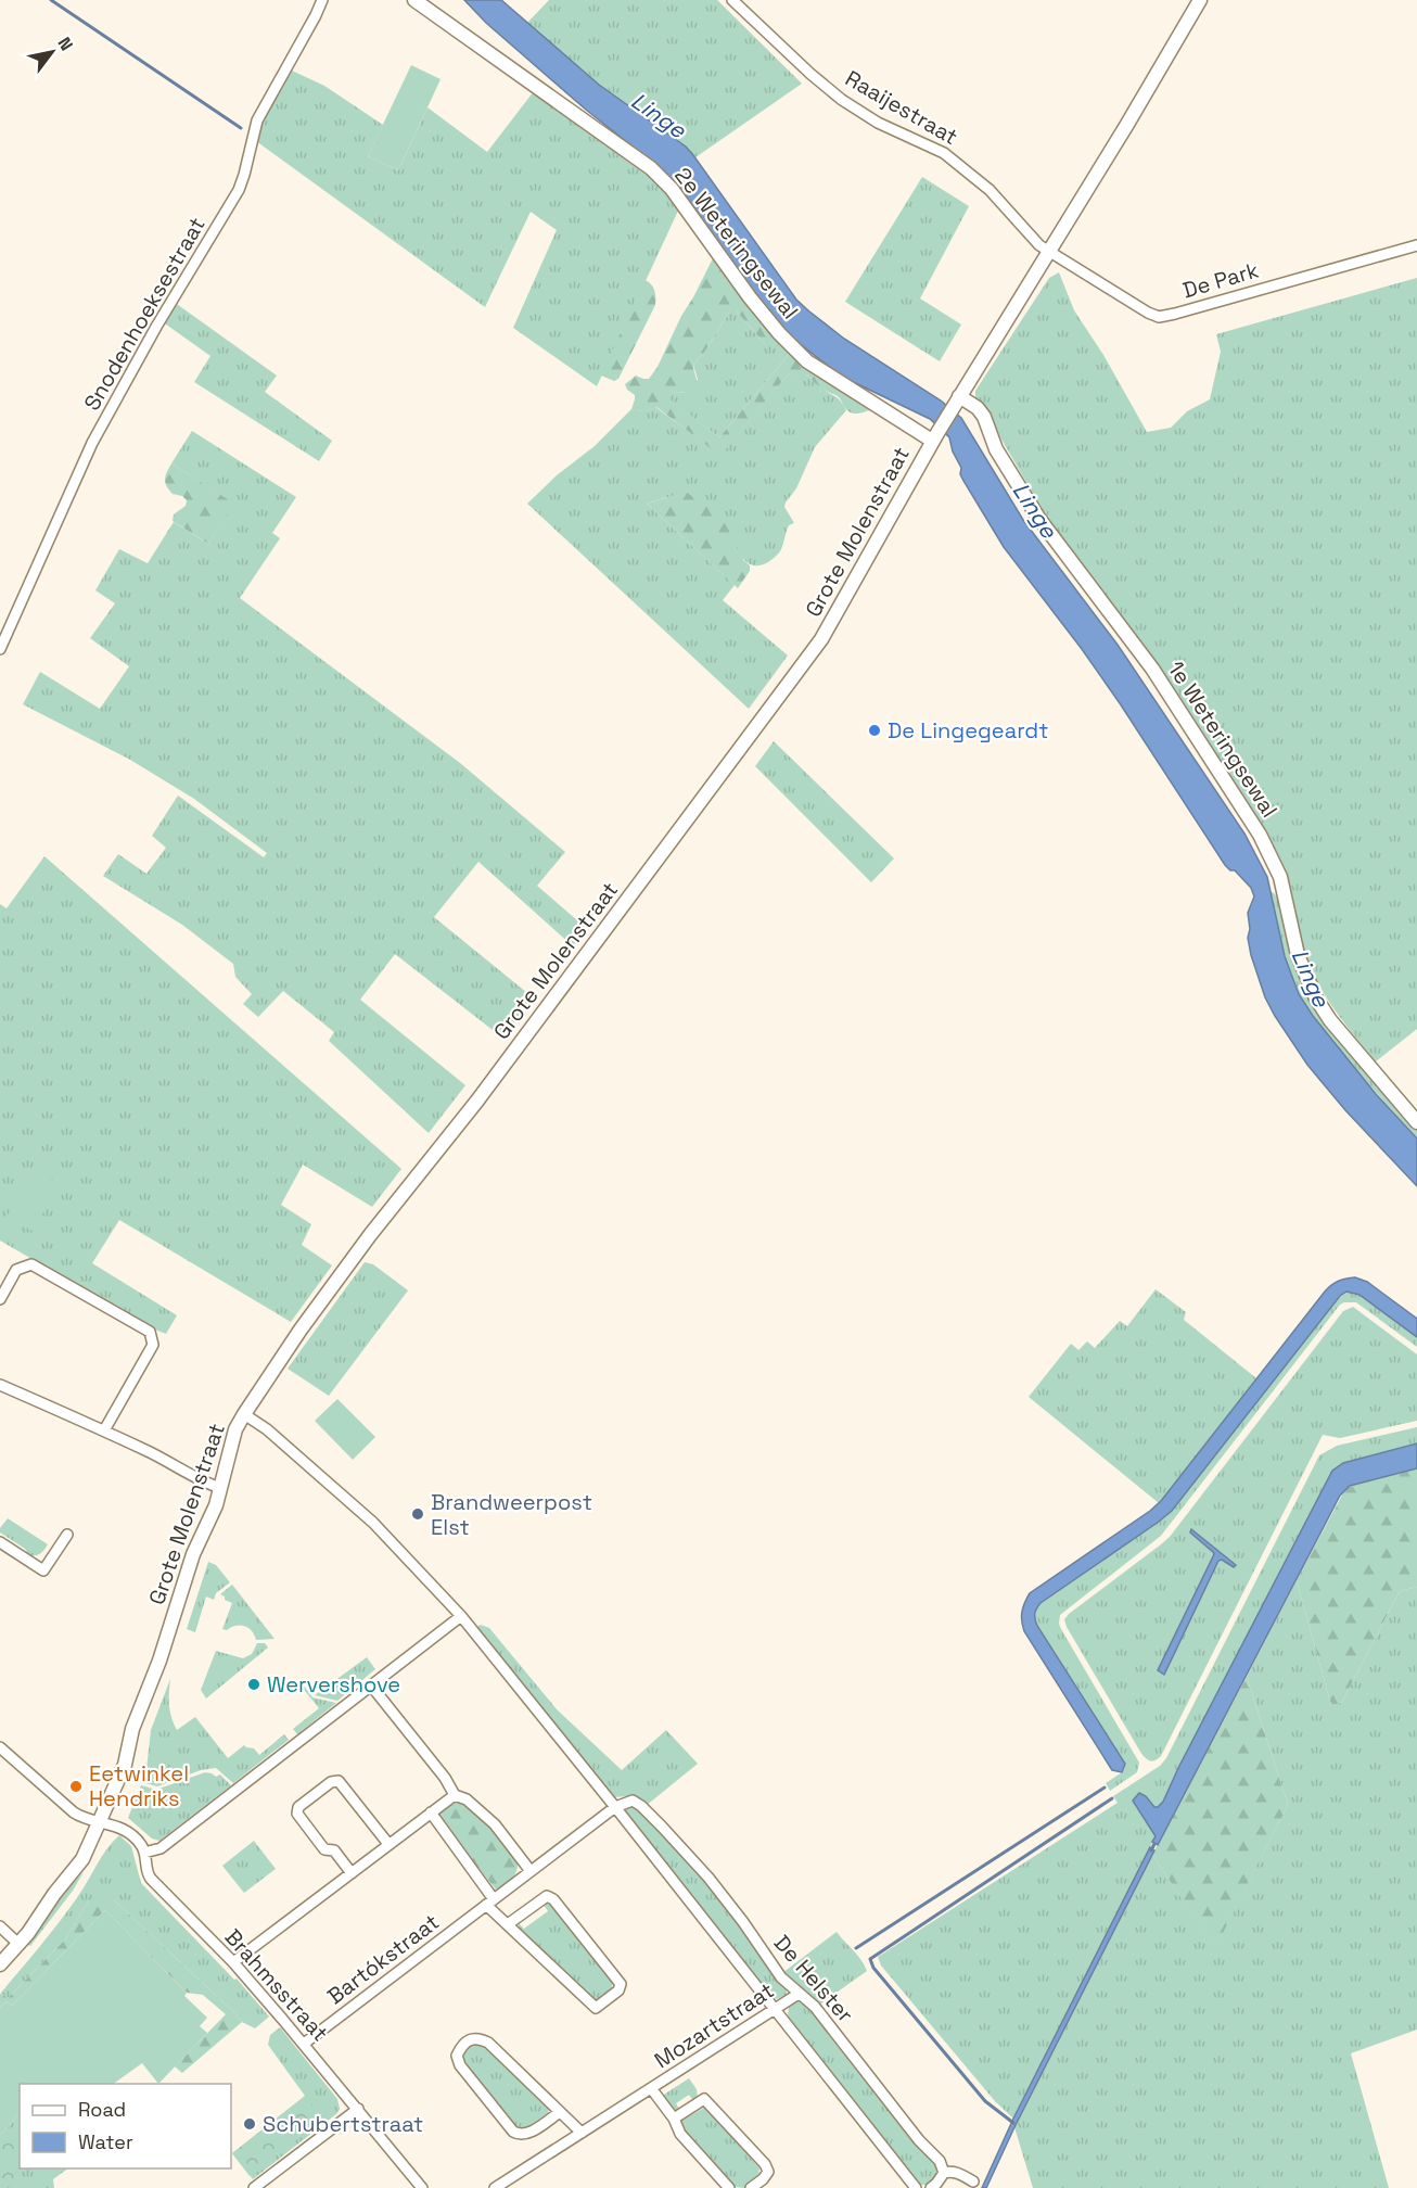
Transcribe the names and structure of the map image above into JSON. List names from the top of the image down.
{
  "streets": {
    "street": [
      "Raaijestraat",
      "2e Weteringsewal",
      "De Park",
      "Snodenhoeksestraat",
      "Grote Molenstraat",
      "1e Weteringsewal",
      "Bartókstraat",
      "De Helster",
      "Brahmsstraat",
      "Mozartstraat"
    ]
  },
  "crossings": [
    ["Raaijestraat", "De Park"],
    ["Raaijestraat", "Grote Molenstraat"],
    ["2e Weteringsewal", "Grote Molenstraat"],
    ["De Park", "Grote Molenstraat"],
    ["Grote Molenstraat", "1e Weteringsewal"],
    ["Grote Molenstraat", "Brahmsstraat"],
    ["Bartókstraat", "De Helster"],
    ["Bartókstraat", "Brahmsstraat"],
    ["De Helster", "Mozartstraat"]
  ],
  "water": ["Linge"],
  "places": [
    "De Lingegeardt",
    "Brandweerpost Elst",
    "Wervershove",
    "Eetwinkel Hendriks",
    "Schubertstraat"
  ],
  "legend": ["Road", "Water"],
  "north": "top right"
}
